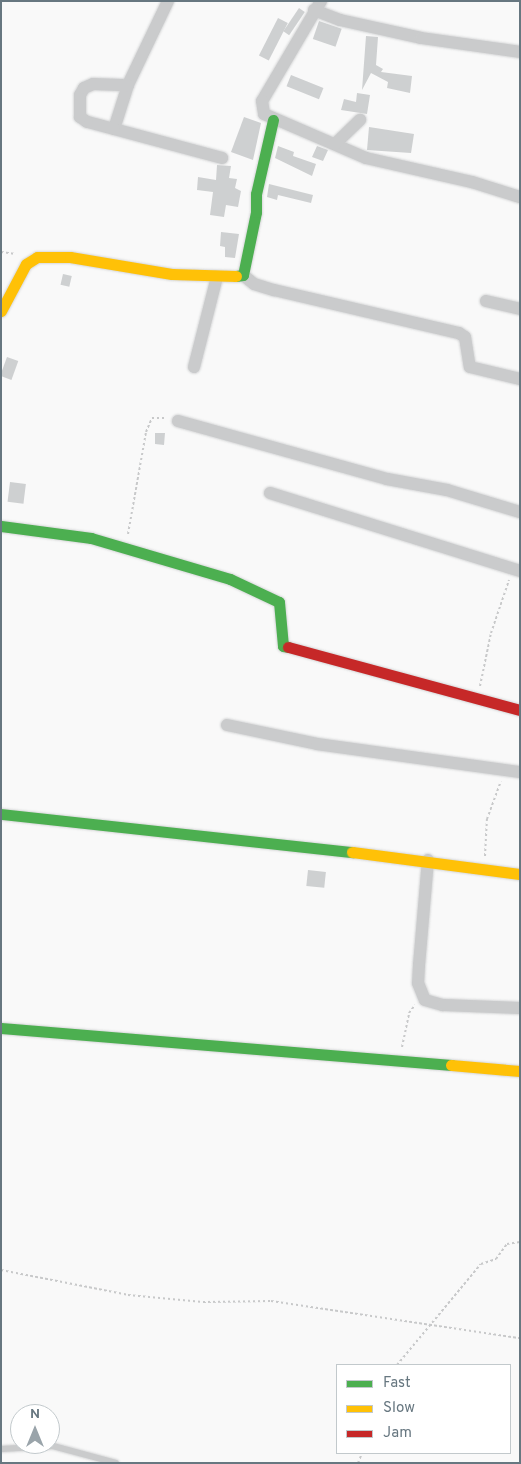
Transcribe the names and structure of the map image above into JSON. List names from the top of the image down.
{
  "legend": ["Fast", "Slow", "Jam"],
  "north": "top"
}
